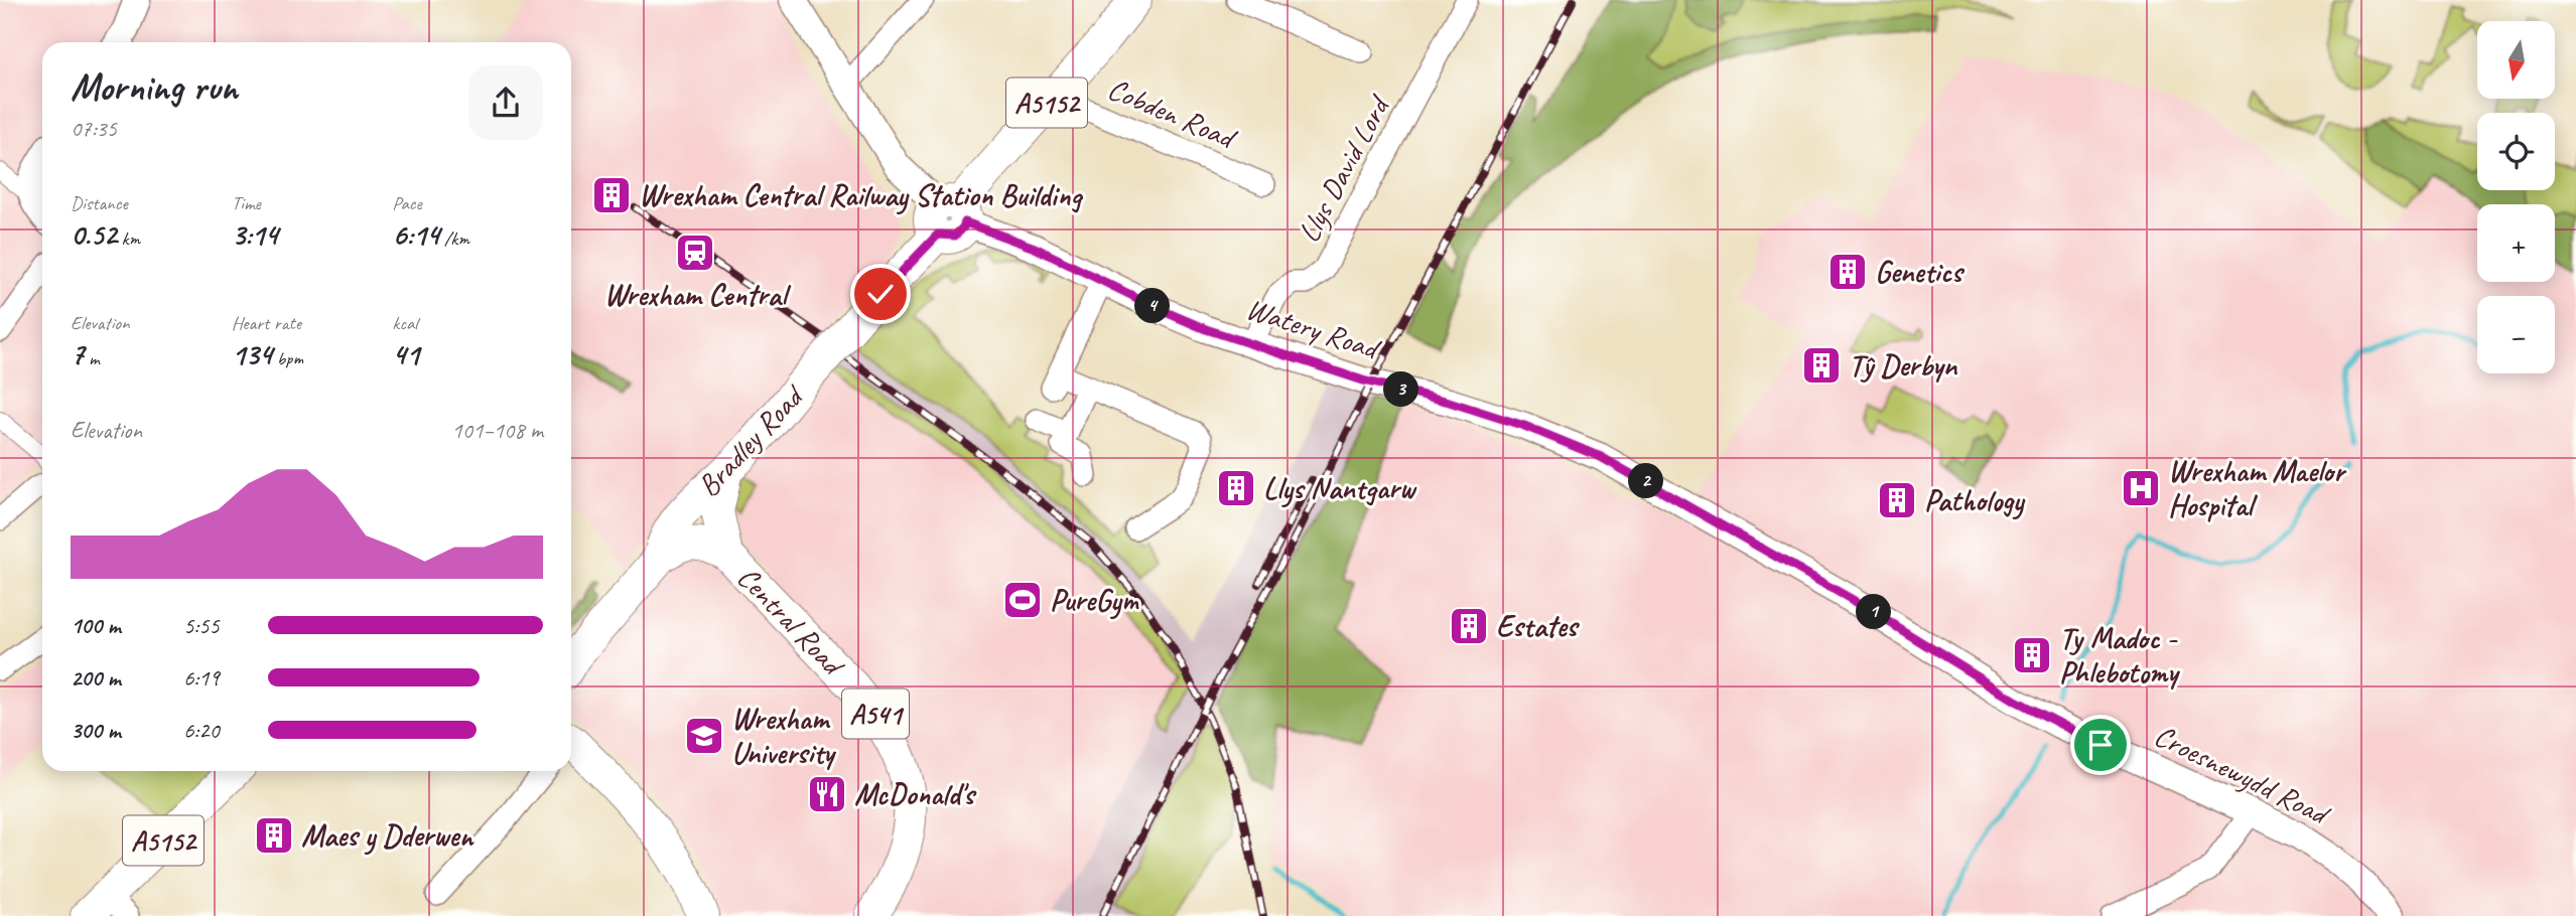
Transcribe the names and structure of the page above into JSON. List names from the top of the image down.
{
  "streets": {
    "main road": [
      "A5152",
      "Bradley Road",
      "Central Road",
      "A541"
    ],
    "street": [
      "Cobden Road",
      "Llys David Lord",
      "Watery Road",
      "Croesnewydd Road"
    ]
  },
  "crossings": [
    ["Cobden Road", "Bradley Road"],
    ["Llys David Lord", "Watery Road"],
    ["Watery Road", "Bradley Road"],
    ["Watery Road", "Croesnewydd Road"],
    ["Bradley Road", "Central Road"]
  ],
  "places": {
    "building": [
      "Wrexham Central Railway Station Building",
      "Genetics",
      "Tŷ Derbyn",
      "Llys Nantgarw",
      "Pathology",
      "Estates",
      "Ty Madoc - Phlebotomy",
      "Maes y Dderwen"
    ],
    "station": ["Wrexham Central"],
    "hospital": ["Wrexham Maelor Hospital"],
    "sports": ["PureGym"],
    "school or university": ["Wrexham University"],
    "restaurant": ["McDonald's"]
  },
  "north": "bottom",
  "page": {
    "map_buttons": ["+", "−"],
    "heading": ["Morning run", "07:35"],
    "stats": [
      ["Distance", "0.52 km"],
      ["Time", "3:14"],
      ["Pace", "6:14 /km"],
      ["Elevation", "7 m"],
      ["Heart rate", "134 bpm"],
      ["kcal", "41"]
    ],
    "pins": [
      "4",
      "3",
      "2",
      "1"
    ],
    "chart": ["Elevation", "101–108 m"],
    "list": [
      {
        "name": "100 m",
        "note": "5:55"
      },
      {
        "name": "200 m",
        "note": "6:19"
      },
      {
        "name": "300 m",
        "note": "6:20"
      }
    ]
  }
}
